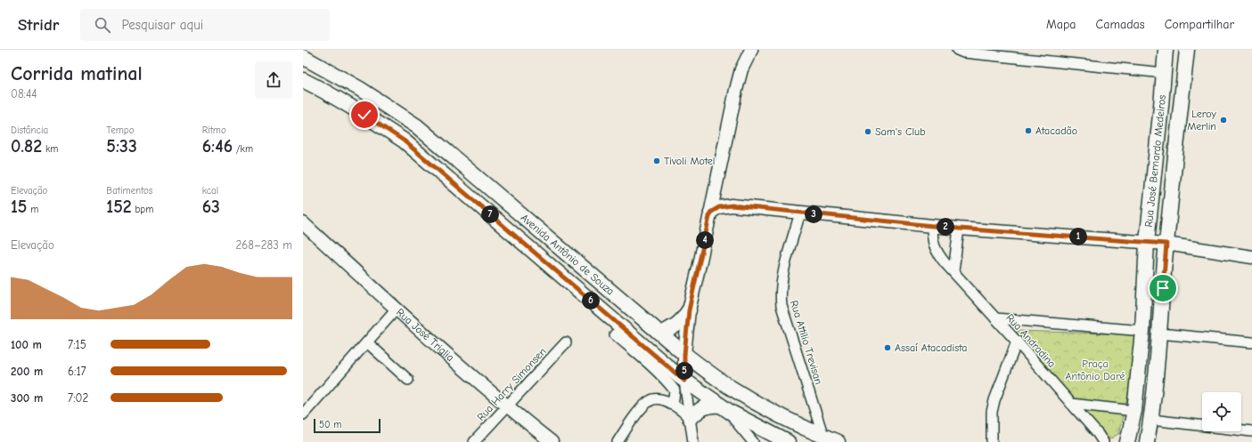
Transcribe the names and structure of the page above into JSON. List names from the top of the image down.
{
  "streets": {
    "main road": ["Rua José Bernardo Medeiros", "Avenida Antônio de Souza"],
    "street": [
      "Rua José Triglia",
      "Rua Andradina",
      "Rua Attilio Trevisan",
      "Rua Harry Simonsen"
    ]
  },
  "crossings": [
    ["Avenida Antônio de Souza", "Rua Attilio Trevisan"],
    ["Rua José Triglia", "Rua Harry Simonsen"]
  ],
  "parks": ["Praça Antônio Daré"],
  "places": [
    "Leroy Merlin",
    "Atacadão",
    "Sam's Club",
    "Tivoli Motel",
    "Assaí Atacadista"
  ],
  "scale_bar": "50 m",
  "page": {
    "header": "Stridr",
    "search": "Pesquisar aqui",
    "nav": ["Mapa", "Camadas", "Compartilhar"],
    "heading": ["Corrida matinal", "08:44"],
    "stats": [
      ["Distância", "0.82 km"],
      ["Tempo", "5:33"],
      ["Ritmo", "6:46 /km"],
      ["Elevação", "15 m"],
      ["Batimentos", "152 bpm"],
      ["kcal", "63"]
    ],
    "pins": [
      "3",
      "7",
      "2",
      "1",
      "4",
      "6",
      "5"
    ],
    "chart": ["Elevação", "268–283 m"],
    "list": [
      {
        "name": "100 m",
        "note": "7:15"
      },
      {
        "name": "200 m",
        "note": "6:17"
      },
      {
        "name": "300 m",
        "note": "7:02"
      }
    ],
    "scale": "50 m"
  }
}
